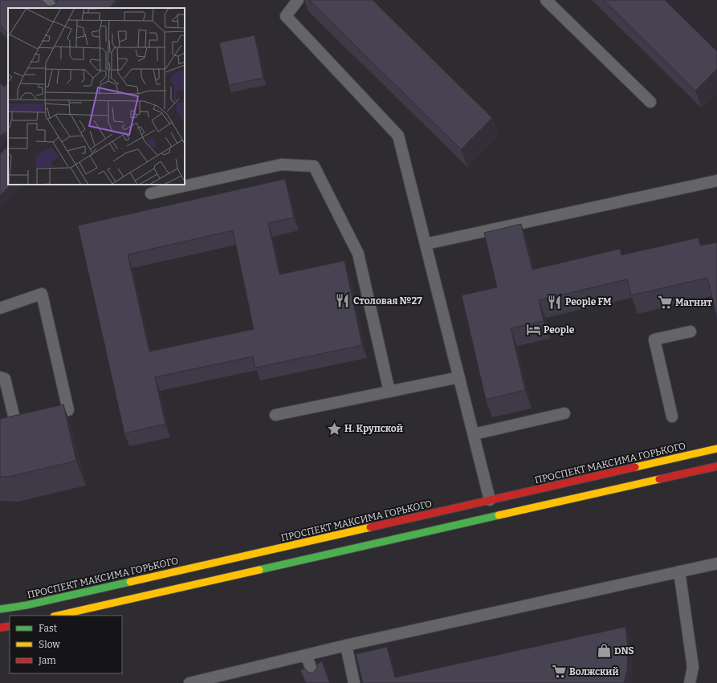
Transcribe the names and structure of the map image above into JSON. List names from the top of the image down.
{
  "streets": {
    "main road": ["ПРОСПЕКТ МАКСИМА ГОРЬКОГО"]
  },
  "places": {
    "restaurant": ["Столовая №27", "People FM"],
    "supermarket": ["Магнит", "Волжский"],
    "hotel": ["People"],
    "place": ["Н. Крупской"],
    "shop": ["DNS"]
  },
  "legend": ["Fast", "Slow", "Jam"]
}
